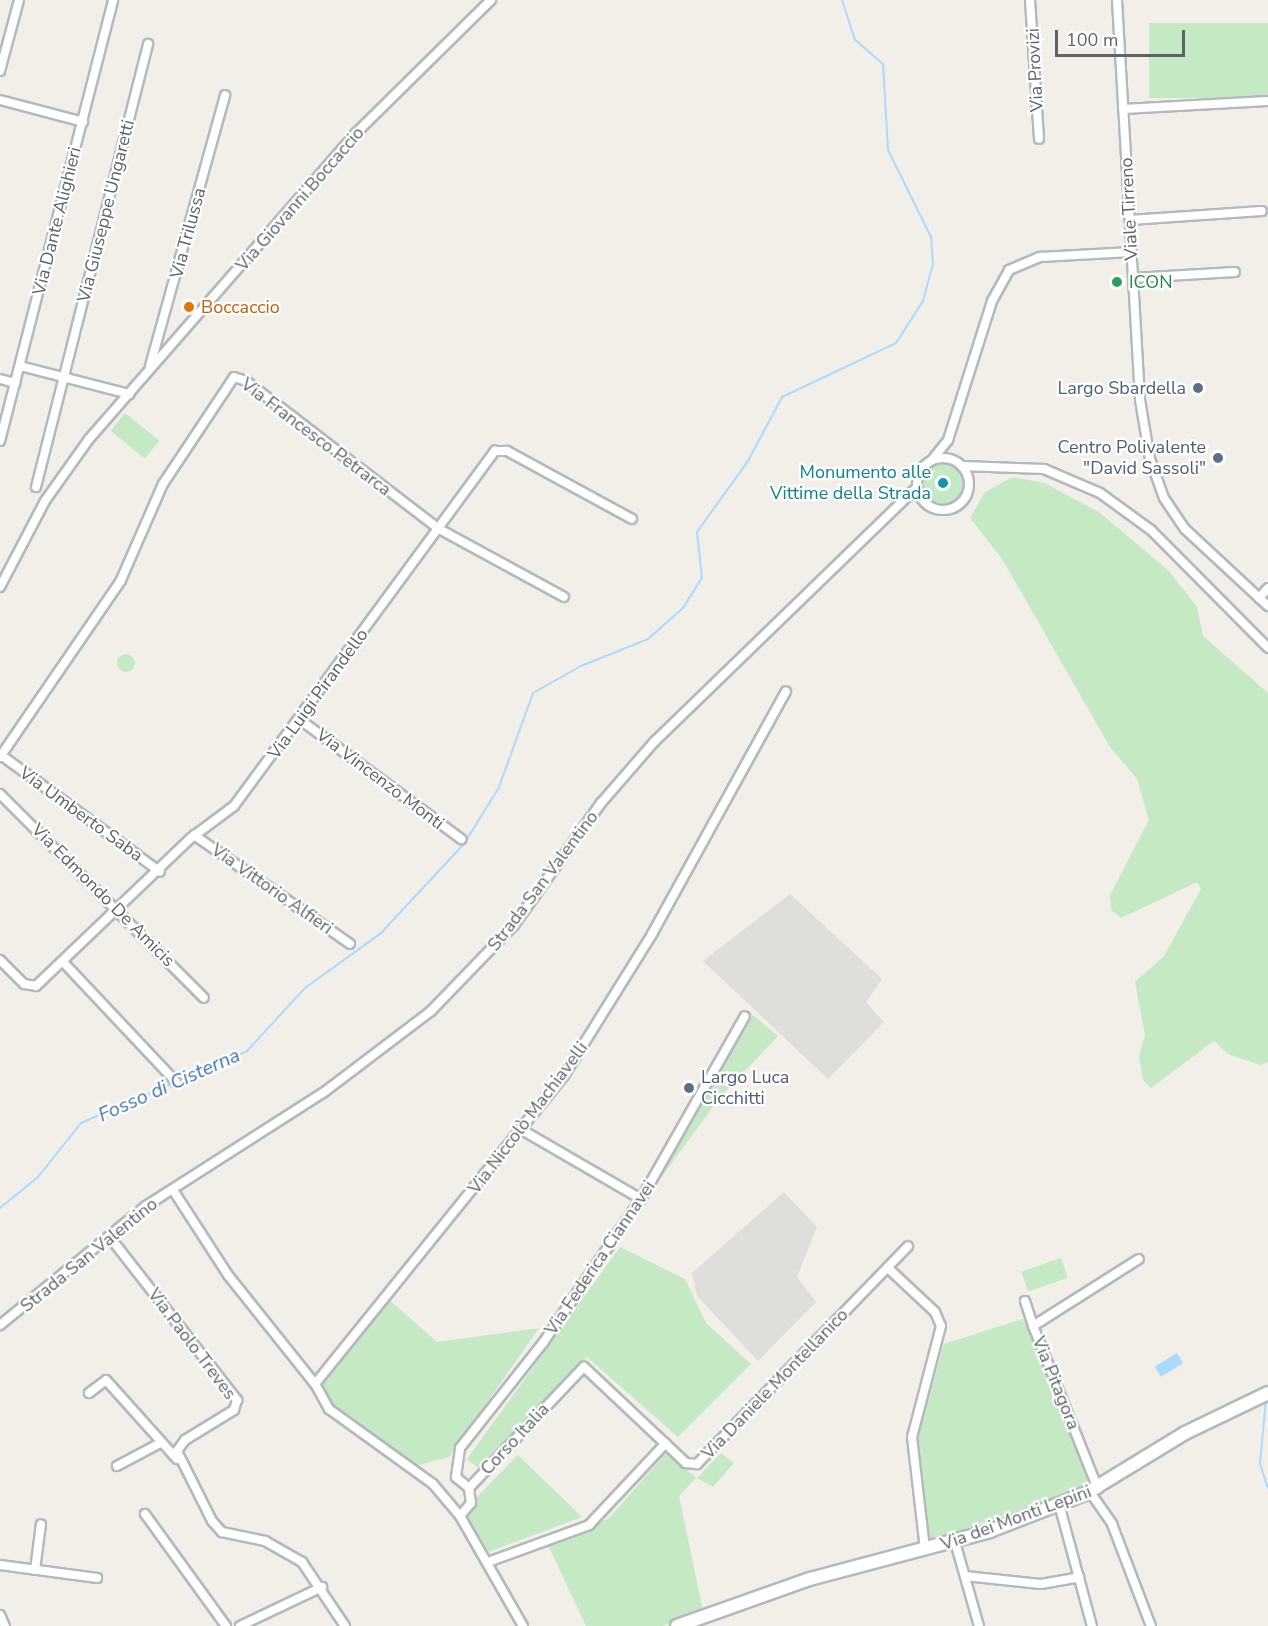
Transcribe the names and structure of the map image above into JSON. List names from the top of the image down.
{
  "streets": {
    "street": [
      "Via Provizi",
      "Via Giovanni Boccaccio",
      "Viale Tirreno",
      "Via Giuseppe Ungaretti",
      "Via Dante Alighieri",
      "Via Trilussa",
      "Via Francesco Petrarca",
      "Via Luigi Pirandello",
      "Via Vincenzo Monti",
      "Via Umberto Saba",
      "Strada San Valentino",
      "Via Vittorio Alfieri",
      "Via Edmondo De Amicis",
      "Via Niccolò Machiavelli",
      "Via Federica Ciannavei",
      "Via Paolo Treves",
      "Via Pitagora",
      "Via Daniele Montellanico",
      "Corso Italia",
      "Via dei Monti Lepini"
    ]
  },
  "crossings": [
    ["Via Giovanni Boccaccio", "Via Trilussa"],
    ["Via Francesco Petrarca", "Via Luigi Pirandello"],
    ["Via Francesco Petrarca", "Via Umberto Saba"],
    ["Via Luigi Pirandello", "Via Vincenzo Monti"],
    ["Via Luigi Pirandello", "Via Umberto Saba"],
    ["Via Luigi Pirandello", "Via Vittorio Alfieri"],
    ["Via Luigi Pirandello", "Via Edmondo De Amicis"],
    ["Via Federica Ciannavei", "Corso Italia"],
    ["Via Pitagora", "Via dei Monti Lepini"],
    ["Via Daniele Montellanico", "Corso Italia"]
  ],
  "water": ["Fosso di Cisterna"],
  "places": [
    "ICON",
    "Boccaccio",
    "Largo Sbardella",
    "Centro Polivalente \"David Sassoli\"",
    "Monumento alle Vittime della Strada",
    "Largo Luca Cicchitti"
  ],
  "scale_bar": "100 m"
}
